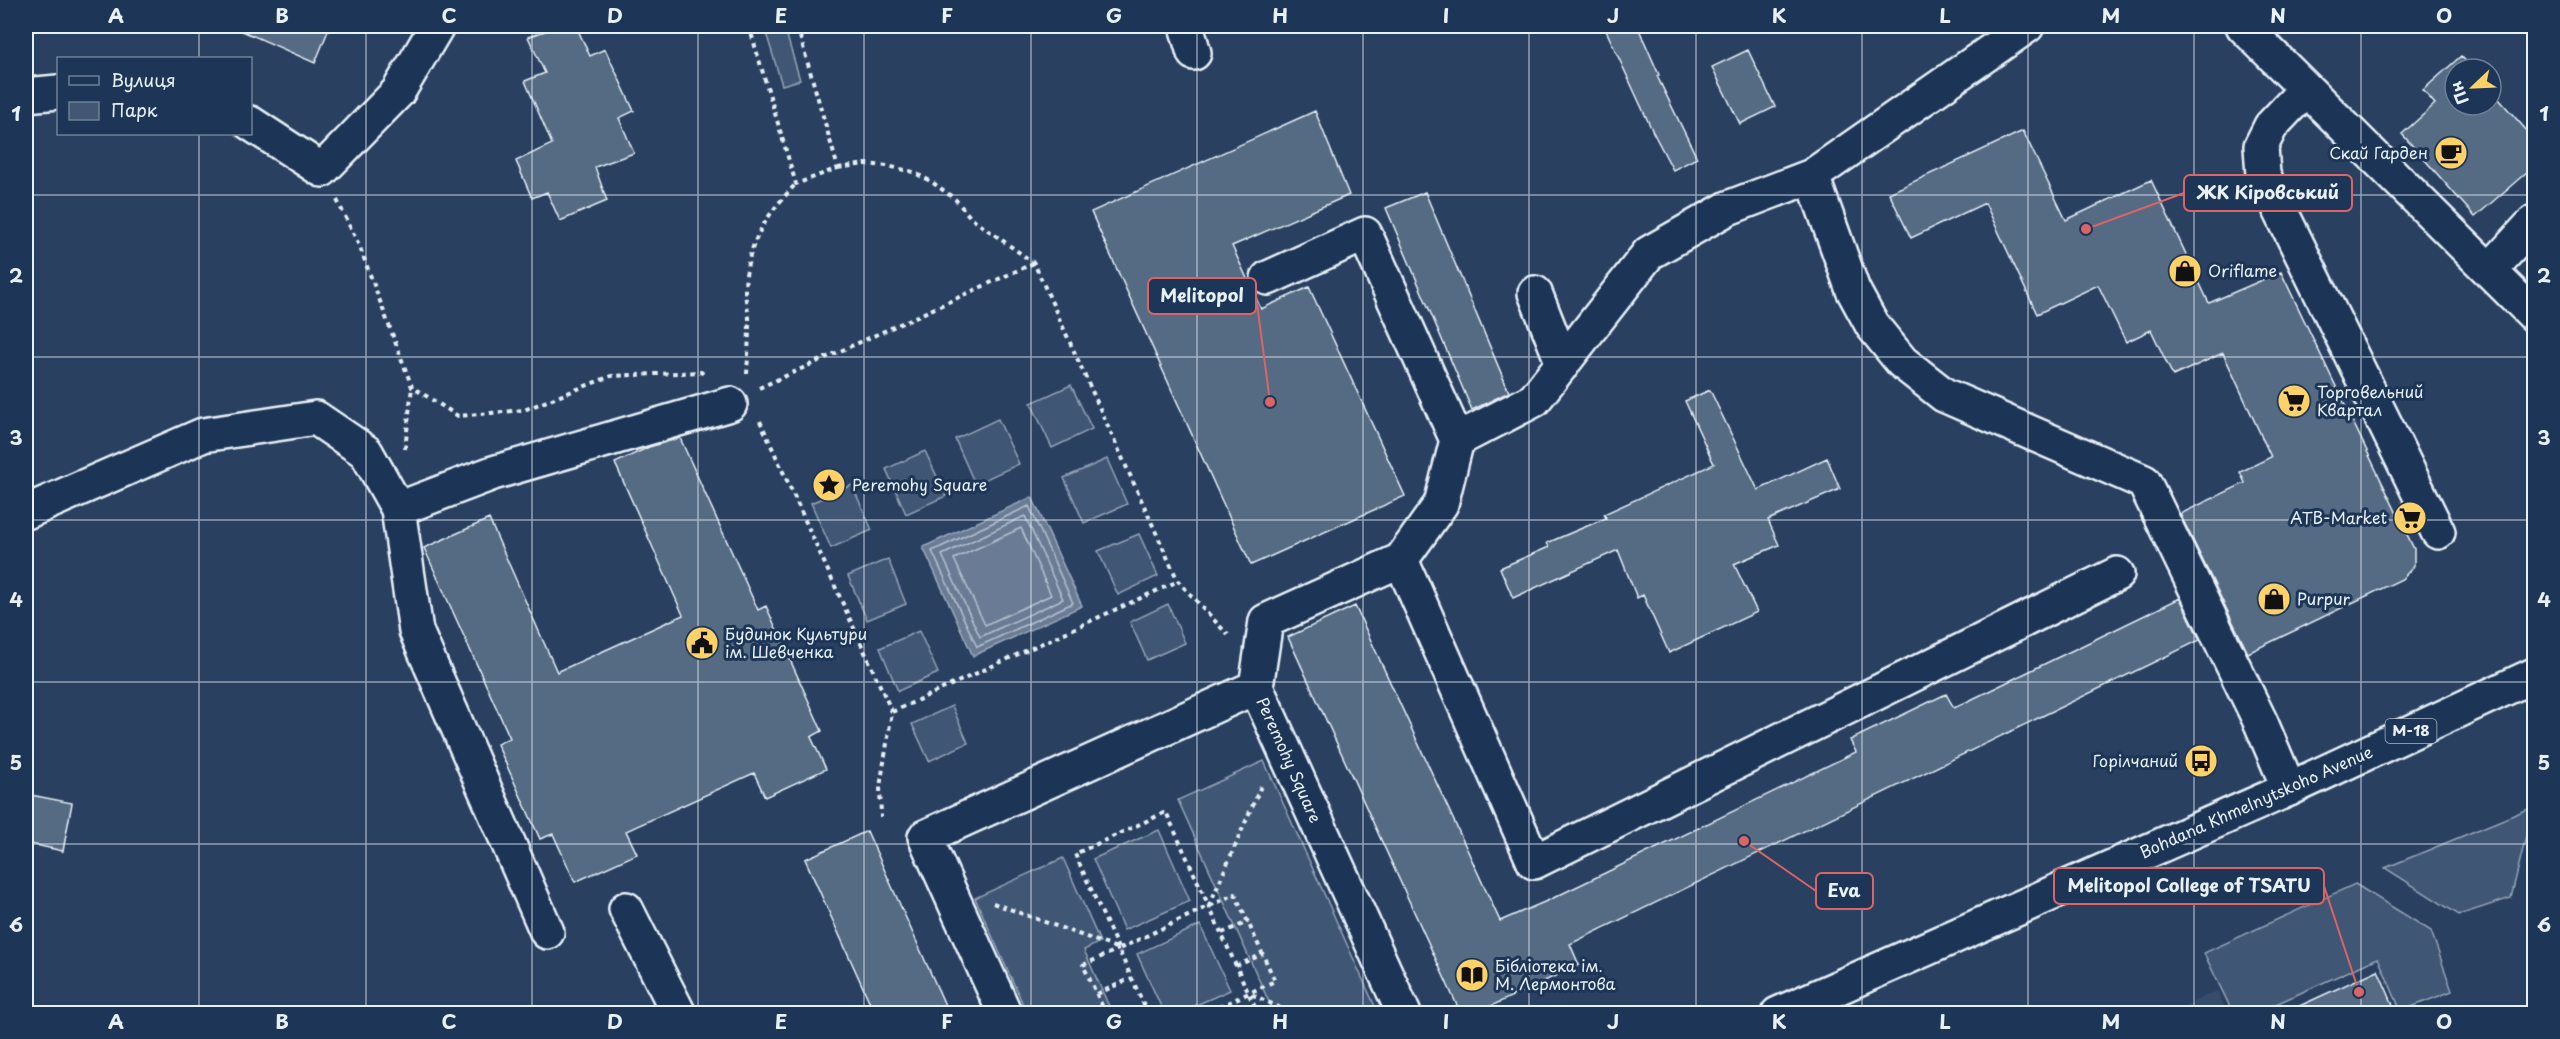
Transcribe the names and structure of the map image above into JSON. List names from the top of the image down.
{
  "streets": {
    "main road": ["М-18", "Peremohy Square", "Bohdana Khmelnytskoho Avenue"]
  },
  "places": {
    "cafe": ["Скай Гарден"],
    "other": [
      "ЖК Кіровський",
      "Melitopol",
      "Eva",
      "Melitopol College of TSATU"
    ],
    "shop": ["Oriflame", "Purpur"],
    "supermarket": ["Торговельний Квартал", "ATB-Market"],
    "place": ["Peremohy Square"],
    "public building": ["Будинок Культури ім. Шевченка"],
    "bus stop": ["Горілчаний"],
    "library": ["Бібліотека ім. М. Лермонтова"]
  },
  "legend": ["Вулиця", "Парк"],
  "north": "bottom left",
  "grid": {
    "columns": [
      "A",
      "B",
      "C",
      "D",
      "E",
      "F",
      "G",
      "H",
      "I",
      "J",
      "K",
      "L",
      "M",
      "N",
      "O"
    ],
    "rows": [
      "1",
      "2",
      "3",
      "4",
      "5",
      "6"
    ]
  }
}
